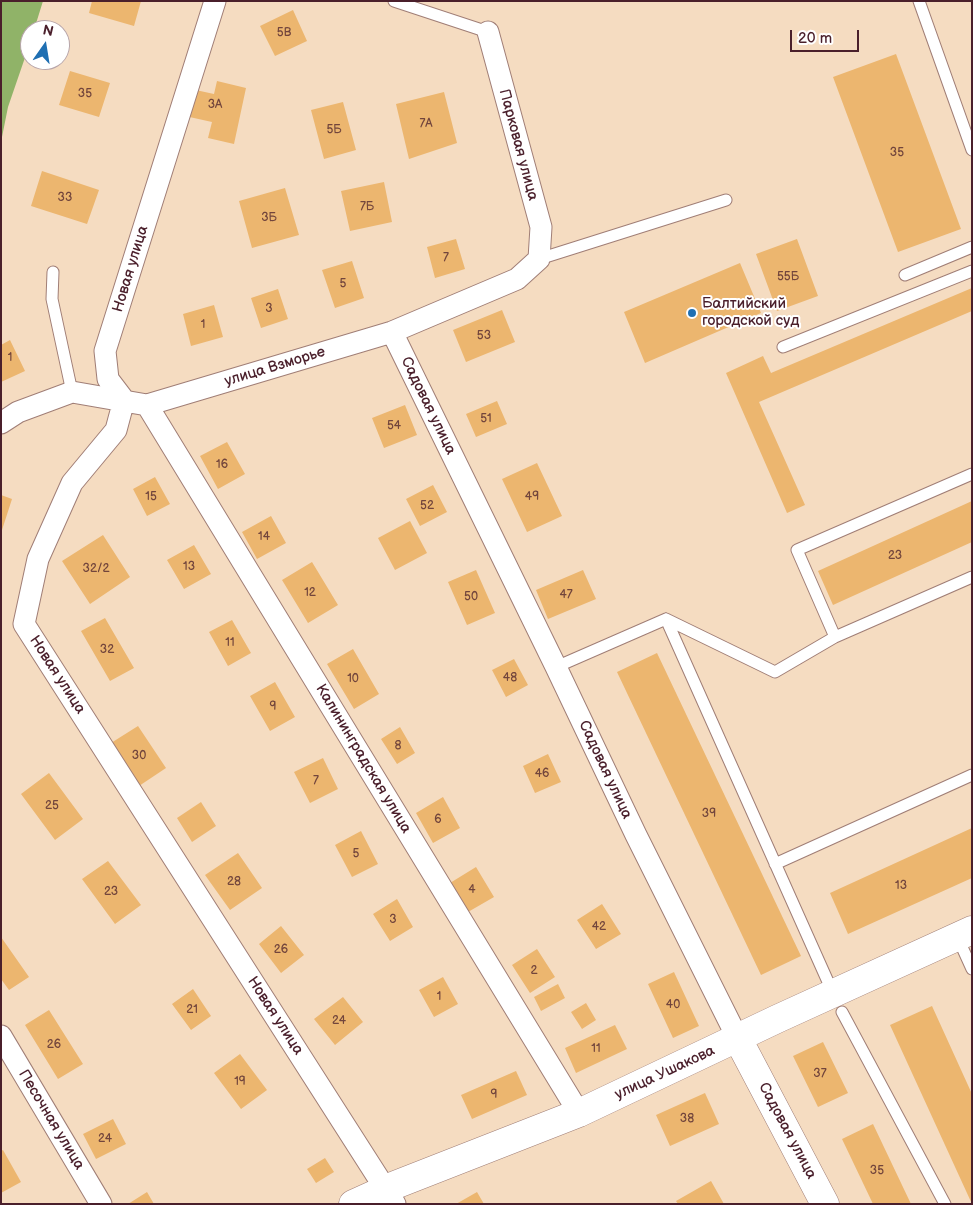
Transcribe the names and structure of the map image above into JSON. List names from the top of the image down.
{
  "streets": {
    "street": [
      "Парковая улица",
      "Новая улица",
      "улица Взморье",
      "Садовая улица",
      "Калининградская улица",
      "улица Ушакова",
      "Песочная улица"
    ]
  },
  "crossings": [
    ["Парковая улица", "улица Взморье"],
    ["Новая улица", "улица Взморье"],
    ["Новая улица", "улица Ушакова"],
    ["улица Взморье", "Садовая улица"],
    ["улица Взморье", "Калининградская улица"],
    ["Садовая улица", "улица Ушакова"],
    ["Калининградская улица", "улица Ушакова"]
  ],
  "places": ["Балтийский городской суд"],
  "house_numbers": [
    "5В",
    "35",
    "3А",
    "7А",
    "5Б",
    "35",
    "33",
    "7Б",
    "3Б",
    "7",
    "55Б",
    "5",
    "3",
    "1",
    "53",
    "1",
    "51",
    "54",
    "16",
    "15",
    "49",
    "52",
    "14",
    "23",
    "13",
    "32/2",
    "12",
    "47",
    "50",
    "11",
    "32",
    "48",
    "10",
    "9",
    "8",
    "30",
    "46",
    "7",
    "25",
    "39",
    "6",
    "5",
    "28",
    "13",
    "4",
    "23",
    "3",
    "42",
    "26",
    "2",
    "1",
    "40",
    "21",
    "24",
    "26",
    "11",
    "37",
    "19",
    "9",
    "38",
    "24",
    "35"
  ],
  "scale_bar": "20 m",
  "north": "top"
}
